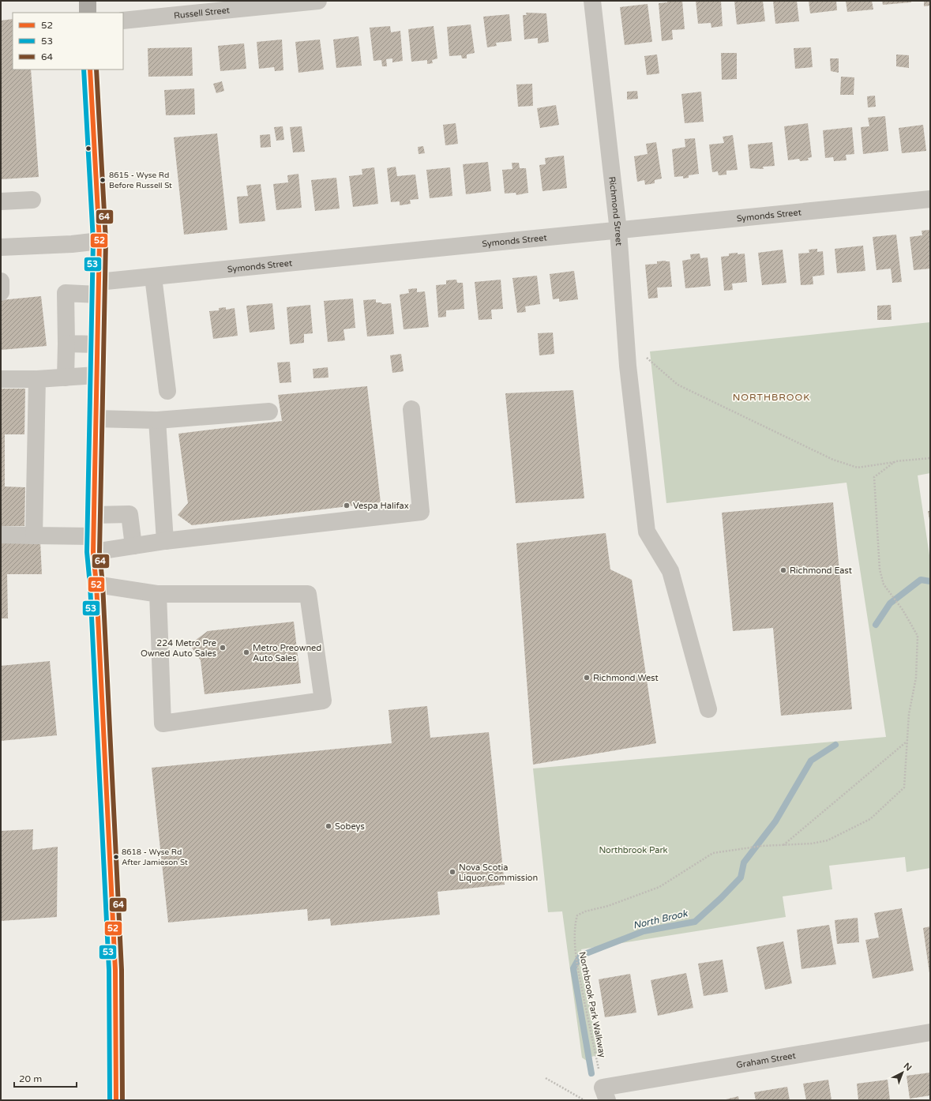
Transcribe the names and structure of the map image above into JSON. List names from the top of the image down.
{
  "streets": {
    "street": [
      "Russell Street",
      "Richmond Street",
      "Symonds Street",
      "Graham Street"
    ],
    "path": ["Northbrook Park Walkway"]
  },
  "crossings": [
    ["Richmond Street", "Symonds Street"],
    ["Northbrook Park Walkway", "Graham Street"]
  ],
  "districts": ["NORTHBROOK"],
  "water": ["North Brook"],
  "parks": ["Northbrook Park"],
  "places": [
    "8615 - Wyse Rd Before Russell St",
    "Vespa Halifax",
    "Richmond East",
    "224 Metro Pre Owned Auto Sales",
    "Metro Preowned Auto Sales",
    "Richmond West",
    "Sobeys",
    "8618 - Wyse Rd After Jamieson St",
    "Nova Scotia Liquor Commission"
  ],
  "lines": ["transit line 52", "transit line 53", "transit line 64"],
  "legend": ["52", "53", "64"],
  "scale_bar": "20 m",
  "north": "top right"
}
